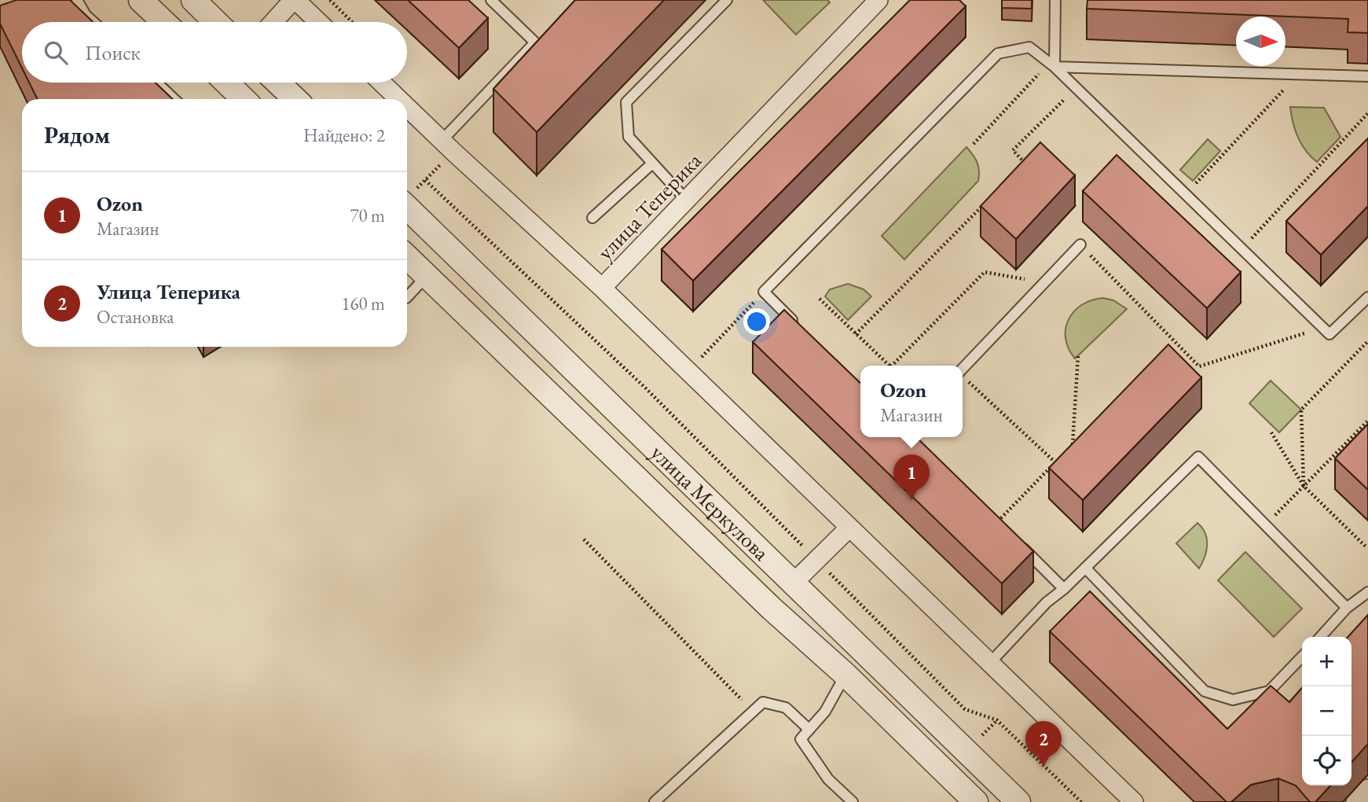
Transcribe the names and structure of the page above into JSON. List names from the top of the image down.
{
  "streets": {
    "street": ["улица Теперика", "улица Меркулова"]
  },
  "north": "right",
  "page": {
    "search": "Поиск",
    "heading": ["Рядом", "Найдено: 2"],
    "list": [
      {
        "mark": "1",
        "name": "Ozon",
        "note": "Магазин",
        "value": "70 m"
      },
      {
        "mark": "2",
        "name": "Улица Теперика",
        "note": "Остановка",
        "value": "160 m"
      }
    ],
    "popup": ["Ozon", "Магазин"],
    "pins": ["1", "2"],
    "map_buttons": ["+", "−"]
  }
}
